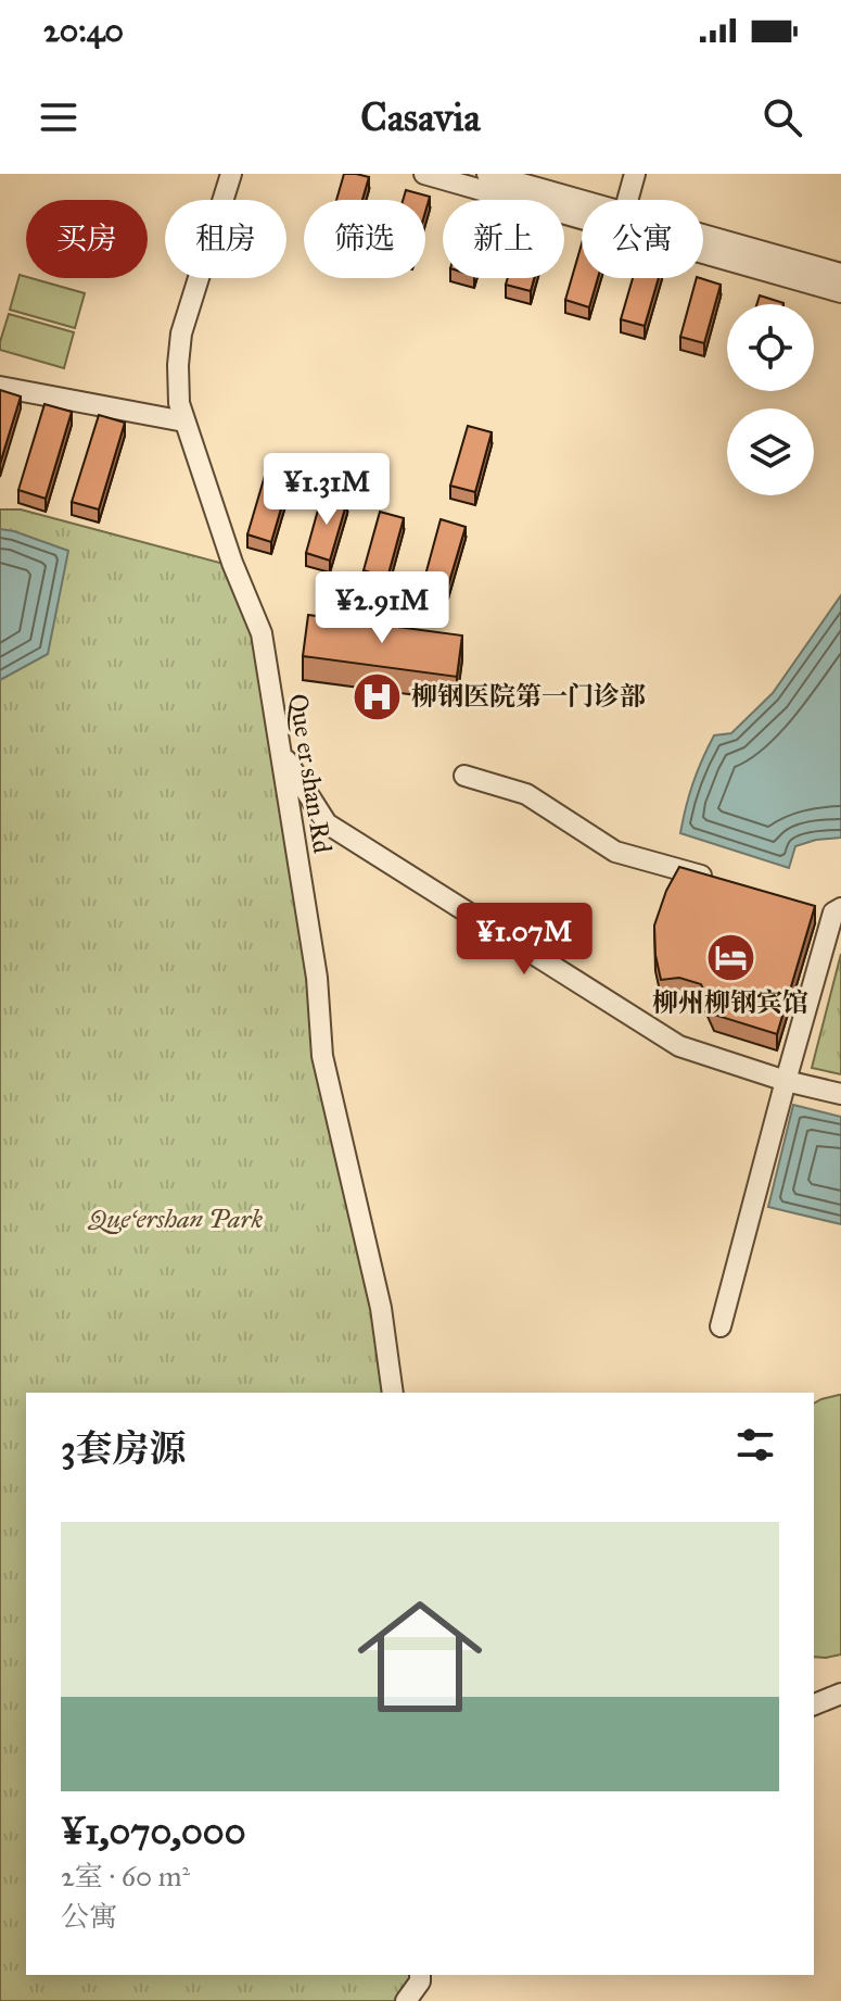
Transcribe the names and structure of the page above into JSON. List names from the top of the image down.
{
  "streets": {
    "street": ["Que er shan Rd"]
  },
  "parks": ["Que‘ershan Park"],
  "places": {
    "hospital": ["柳钢医院第一门诊部"],
    "hotel": ["柳州柳钢宾馆"]
  },
  "page": {
    "status": "20:40",
    "header": "Casavia",
    "chip": [
      "买房",
      "租房",
      "筛选",
      "新上",
      "公寓"
    ],
    "price": ["¥1.31M", "¥2.91M", "¥1.07M"],
    "heading": "3套房源",
    "list": [
      {
        "name": "¥1,070,000",
        "note": "2室 · 60 m² · 公寓"
      }
    ]
  }
}
